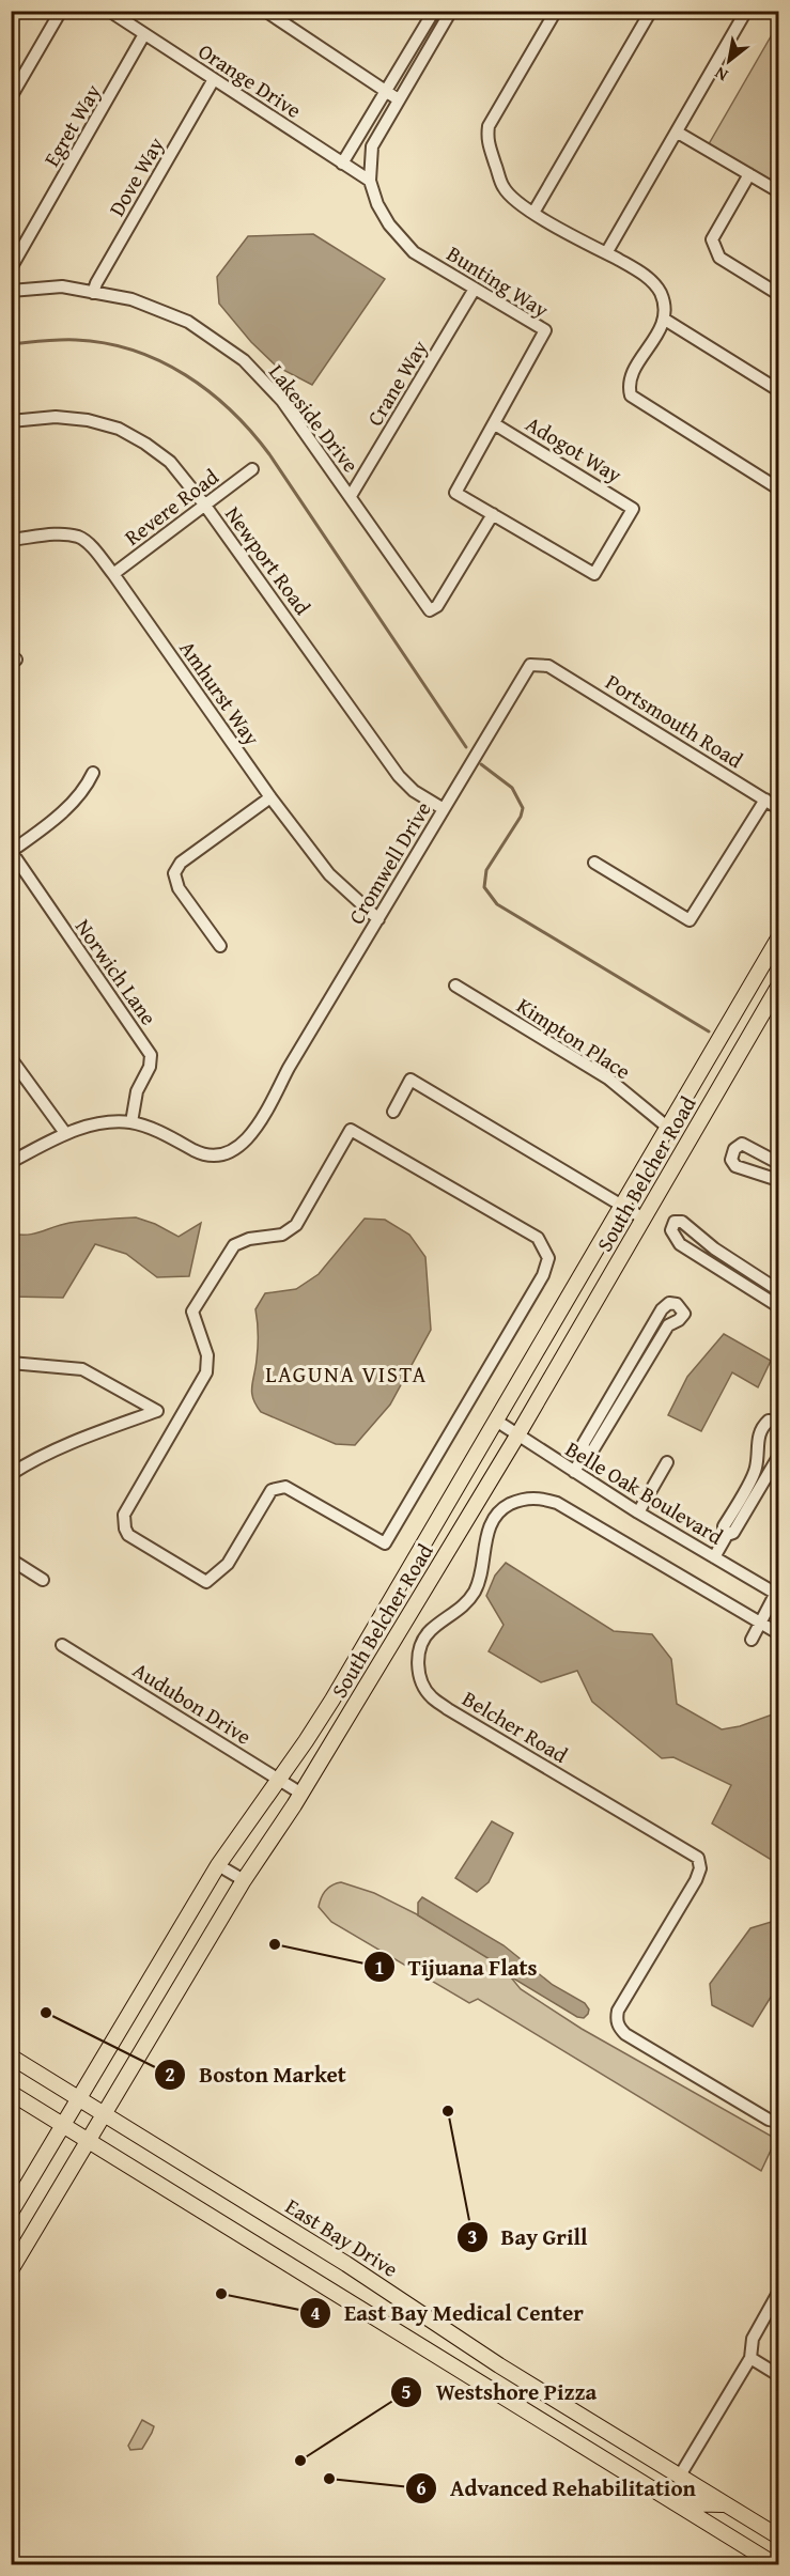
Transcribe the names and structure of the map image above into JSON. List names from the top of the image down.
{
  "streets": {
    "main road": ["South Belcher Road", "East Bay Drive"],
    "street": [
      "Orange Drive",
      "Egret Way",
      "Dove Way",
      "Bunting Way",
      "Crane Way",
      "Lakeside Drive",
      "Adogot Way",
      "Revere Road",
      "Newport Road",
      "Amhurst Way",
      "Portsmouth Road",
      "Cromwell Drive",
      "Norwich Lane",
      "Kimpton Place",
      "Belle Oak Boulevard",
      "Audubon Drive",
      "Belcher Road"
    ]
  },
  "crossings": [
    ["Orange Drive", "Egret Way"],
    ["Orange Drive", "Dove Way"],
    ["Orange Drive", "Bunting Way"],
    ["Dove Way", "Lakeside Drive"],
    ["Bunting Way", "Crane Way"],
    ["Bunting Way", "Adogot Way"],
    ["Crane Way", "Lakeside Drive"],
    ["Lakeside Drive", "Adogot Way"],
    ["Revere Road", "Newport Road"],
    ["Revere Road", "Amhurst Way"],
    ["Newport Road", "Cromwell Drive"],
    ["Amhurst Way", "Cromwell Drive"],
    ["Portsmouth Road", "Cromwell Drive"],
    ["Cromwell Drive", "Norwich Lane"],
    ["Kimpton Place", "South Belcher Road"],
    ["South Belcher Road", "Belle Oak Boulevard"],
    ["South Belcher Road", "Audubon Drive"],
    ["South Belcher Road", "East Bay Drive"]
  ],
  "districts": ["LAGUNA VISTA"],
  "places": [
    "Tijuana Flats",
    "Boston Market",
    "Bay Grill",
    "East Bay Medical Center",
    "Westshore Pizza",
    "Advanced Rehabilitation"
  ],
  "north": "bottom left"
}
